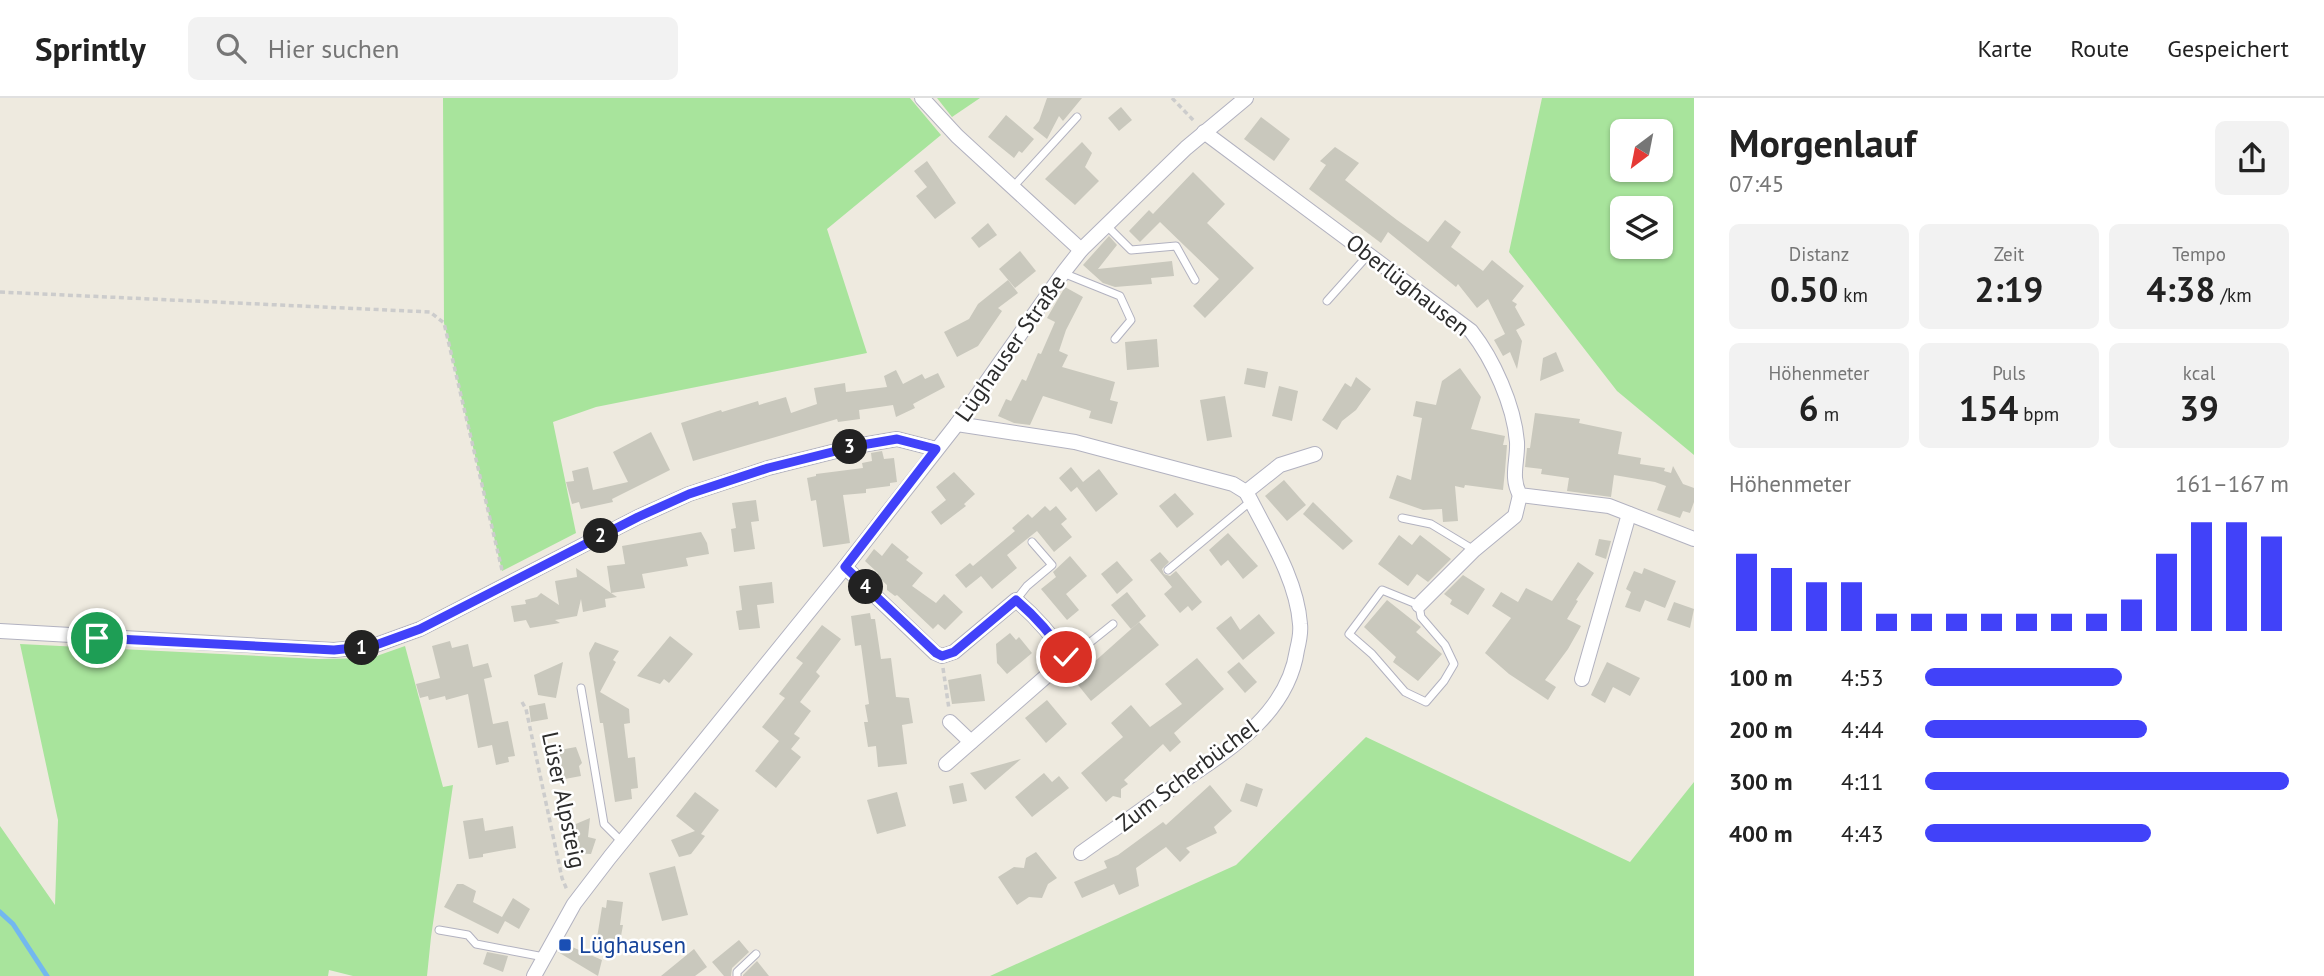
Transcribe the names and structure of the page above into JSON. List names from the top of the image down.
{
  "streets": {
    "street": ["Oberlüghausen", "Lüghauser Straße", "Zum Scherbüchel"],
    "path": ["Lüser Alpsteig"]
  },
  "crossings": [
    ["Oberlüghausen", "Lüghauser Straße"],
    ["Lüghauser Straße", "Lüser Alpsteig"]
  ],
  "places": {
    "transit": ["Lüghausen"]
  },
  "north": "bottom left",
  "page": {
    "header": "Sprintly",
    "search": "Hier suchen",
    "nav": ["Karte", "Route", "Gespeichert"],
    "heading": ["Morgenlauf", "07:45"],
    "stats": [
      ["Distanz", "0.50 km"],
      ["Zeit", "2:19"],
      ["Tempo", "4:38 /km"],
      ["Höhenmeter", "6 m"],
      ["Puls", "154 bpm"],
      ["kcal", "39"]
    ],
    "pins": [
      "3",
      "2",
      "4",
      "1"
    ],
    "chart": ["Höhenmeter", "161–167 m"],
    "list": [
      {
        "name": "100 m",
        "note": "4:53"
      },
      {
        "name": "200 m",
        "note": "4:44"
      },
      {
        "name": "300 m",
        "note": "4:11"
      },
      {
        "name": "400 m",
        "note": "4:43"
      }
    ]
  }
}
